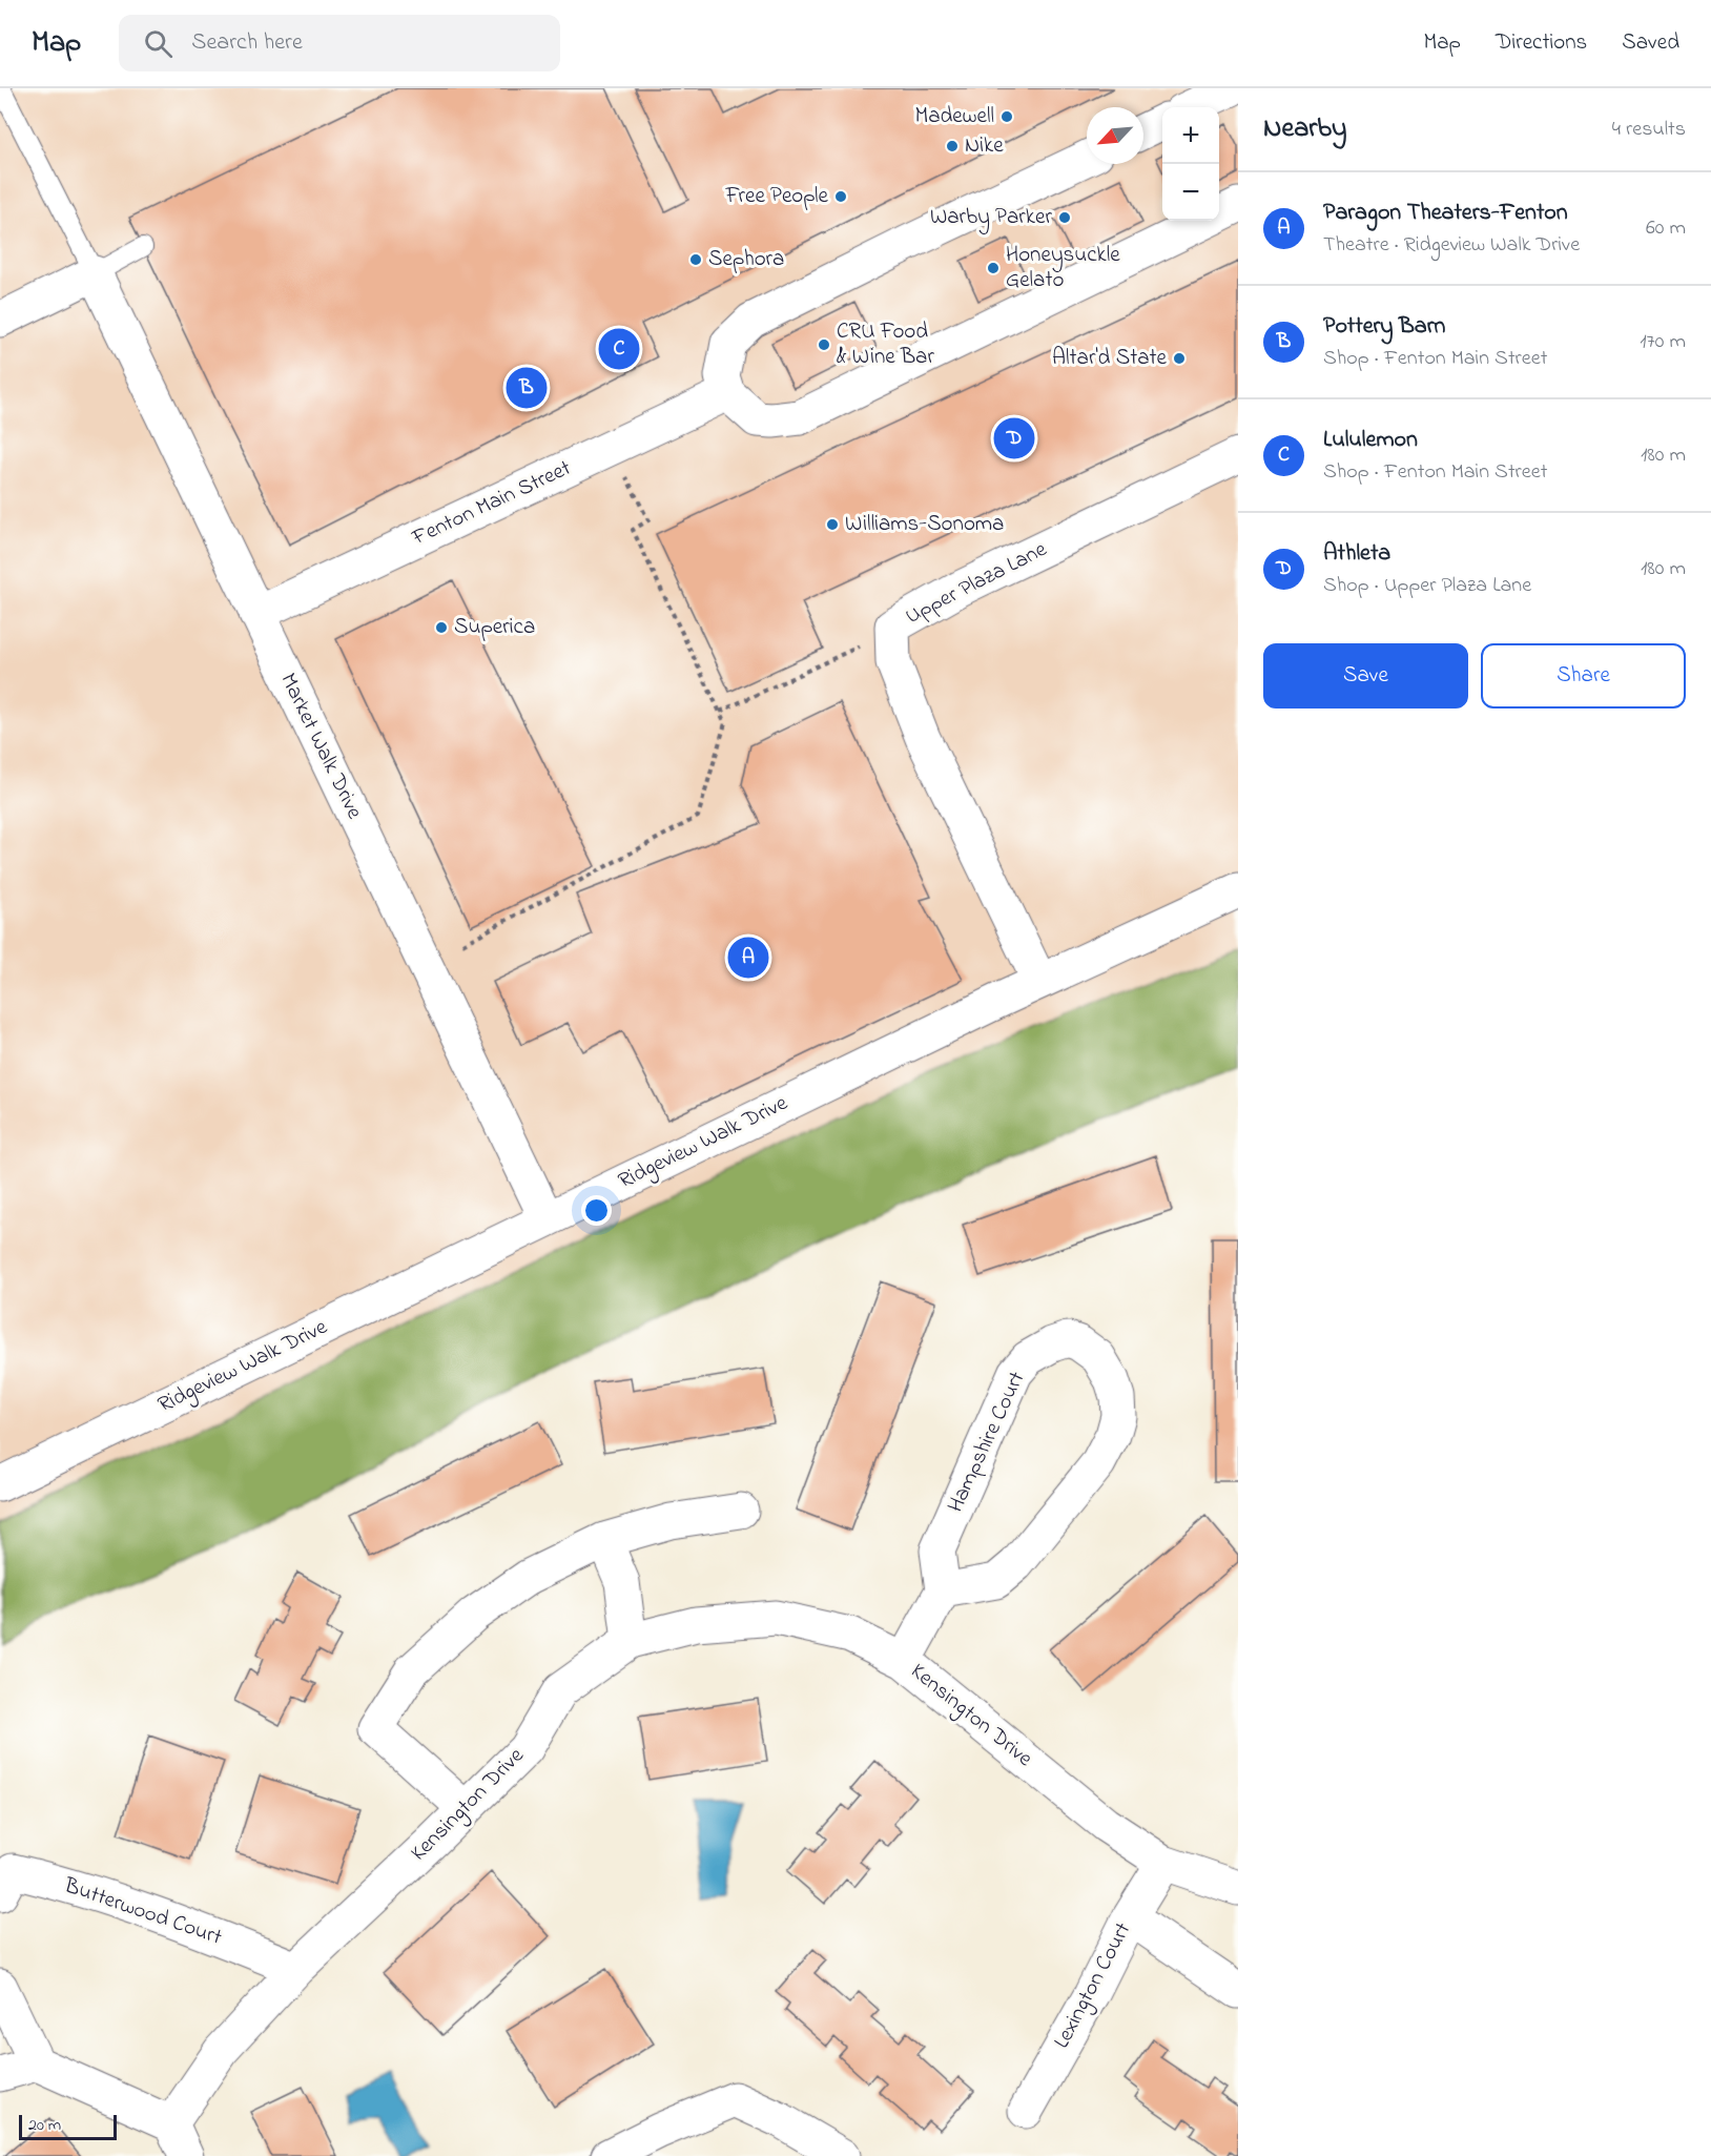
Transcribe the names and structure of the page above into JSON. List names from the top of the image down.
{
  "streets": {
    "street": [
      "Fenton Main Street",
      "Upper Plaza Lane",
      "Market Walk Drive",
      "Ridgeview Walk Drive",
      "Hampshire Court",
      "Kensington Drive",
      "Butterwood Court",
      "Lexington Court"
    ]
  },
  "crossings": [
    ["Fenton Main Street", "Market Walk Drive"],
    ["Upper Plaza Lane", "Ridgeview Walk Drive"],
    ["Market Walk Drive", "Ridgeview Walk Drive"],
    ["Kensington Drive", "Butterwood Court"],
    ["Kensington Drive", "Lexington Court"]
  ],
  "places": [
    "Madewell",
    "Nike",
    "Free People",
    "Warby Parker",
    "Sephora",
    "Honeysuckle Gelato",
    "CRU Food & Wine Bar",
    "Altar'd State",
    "Williams-Sonoma",
    "Superica"
  ],
  "scale_bar": "20 m",
  "north": "bottom left",
  "page": {
    "header": "Map",
    "search": "Search here",
    "nav": ["Map", "Directions", "Saved"],
    "heading": ["Nearby", "4 results"],
    "map_buttons": ["+", "−"],
    "list": [
      {
        "mark": "A",
        "name": "Paragon Theaters-Fenton",
        "note": "Theatre · Ridgeview Walk Drive",
        "value": "60 m"
      },
      {
        "mark": "B",
        "name": "Pottery Barn",
        "note": "Shop · Fenton Main Street",
        "value": "170 m"
      },
      {
        "mark": "C",
        "name": "Lululemon",
        "note": "Shop · Fenton Main Street",
        "value": "180 m"
      },
      {
        "mark": "D",
        "name": "Athleta",
        "note": "Shop · Upper Plaza Lane",
        "value": "180 m"
      }
    ],
    "pins": [
      "C",
      "B",
      "D",
      "A"
    ],
    "buttons": ["Save", "Share"],
    "scale": "20 m"
  }
}
